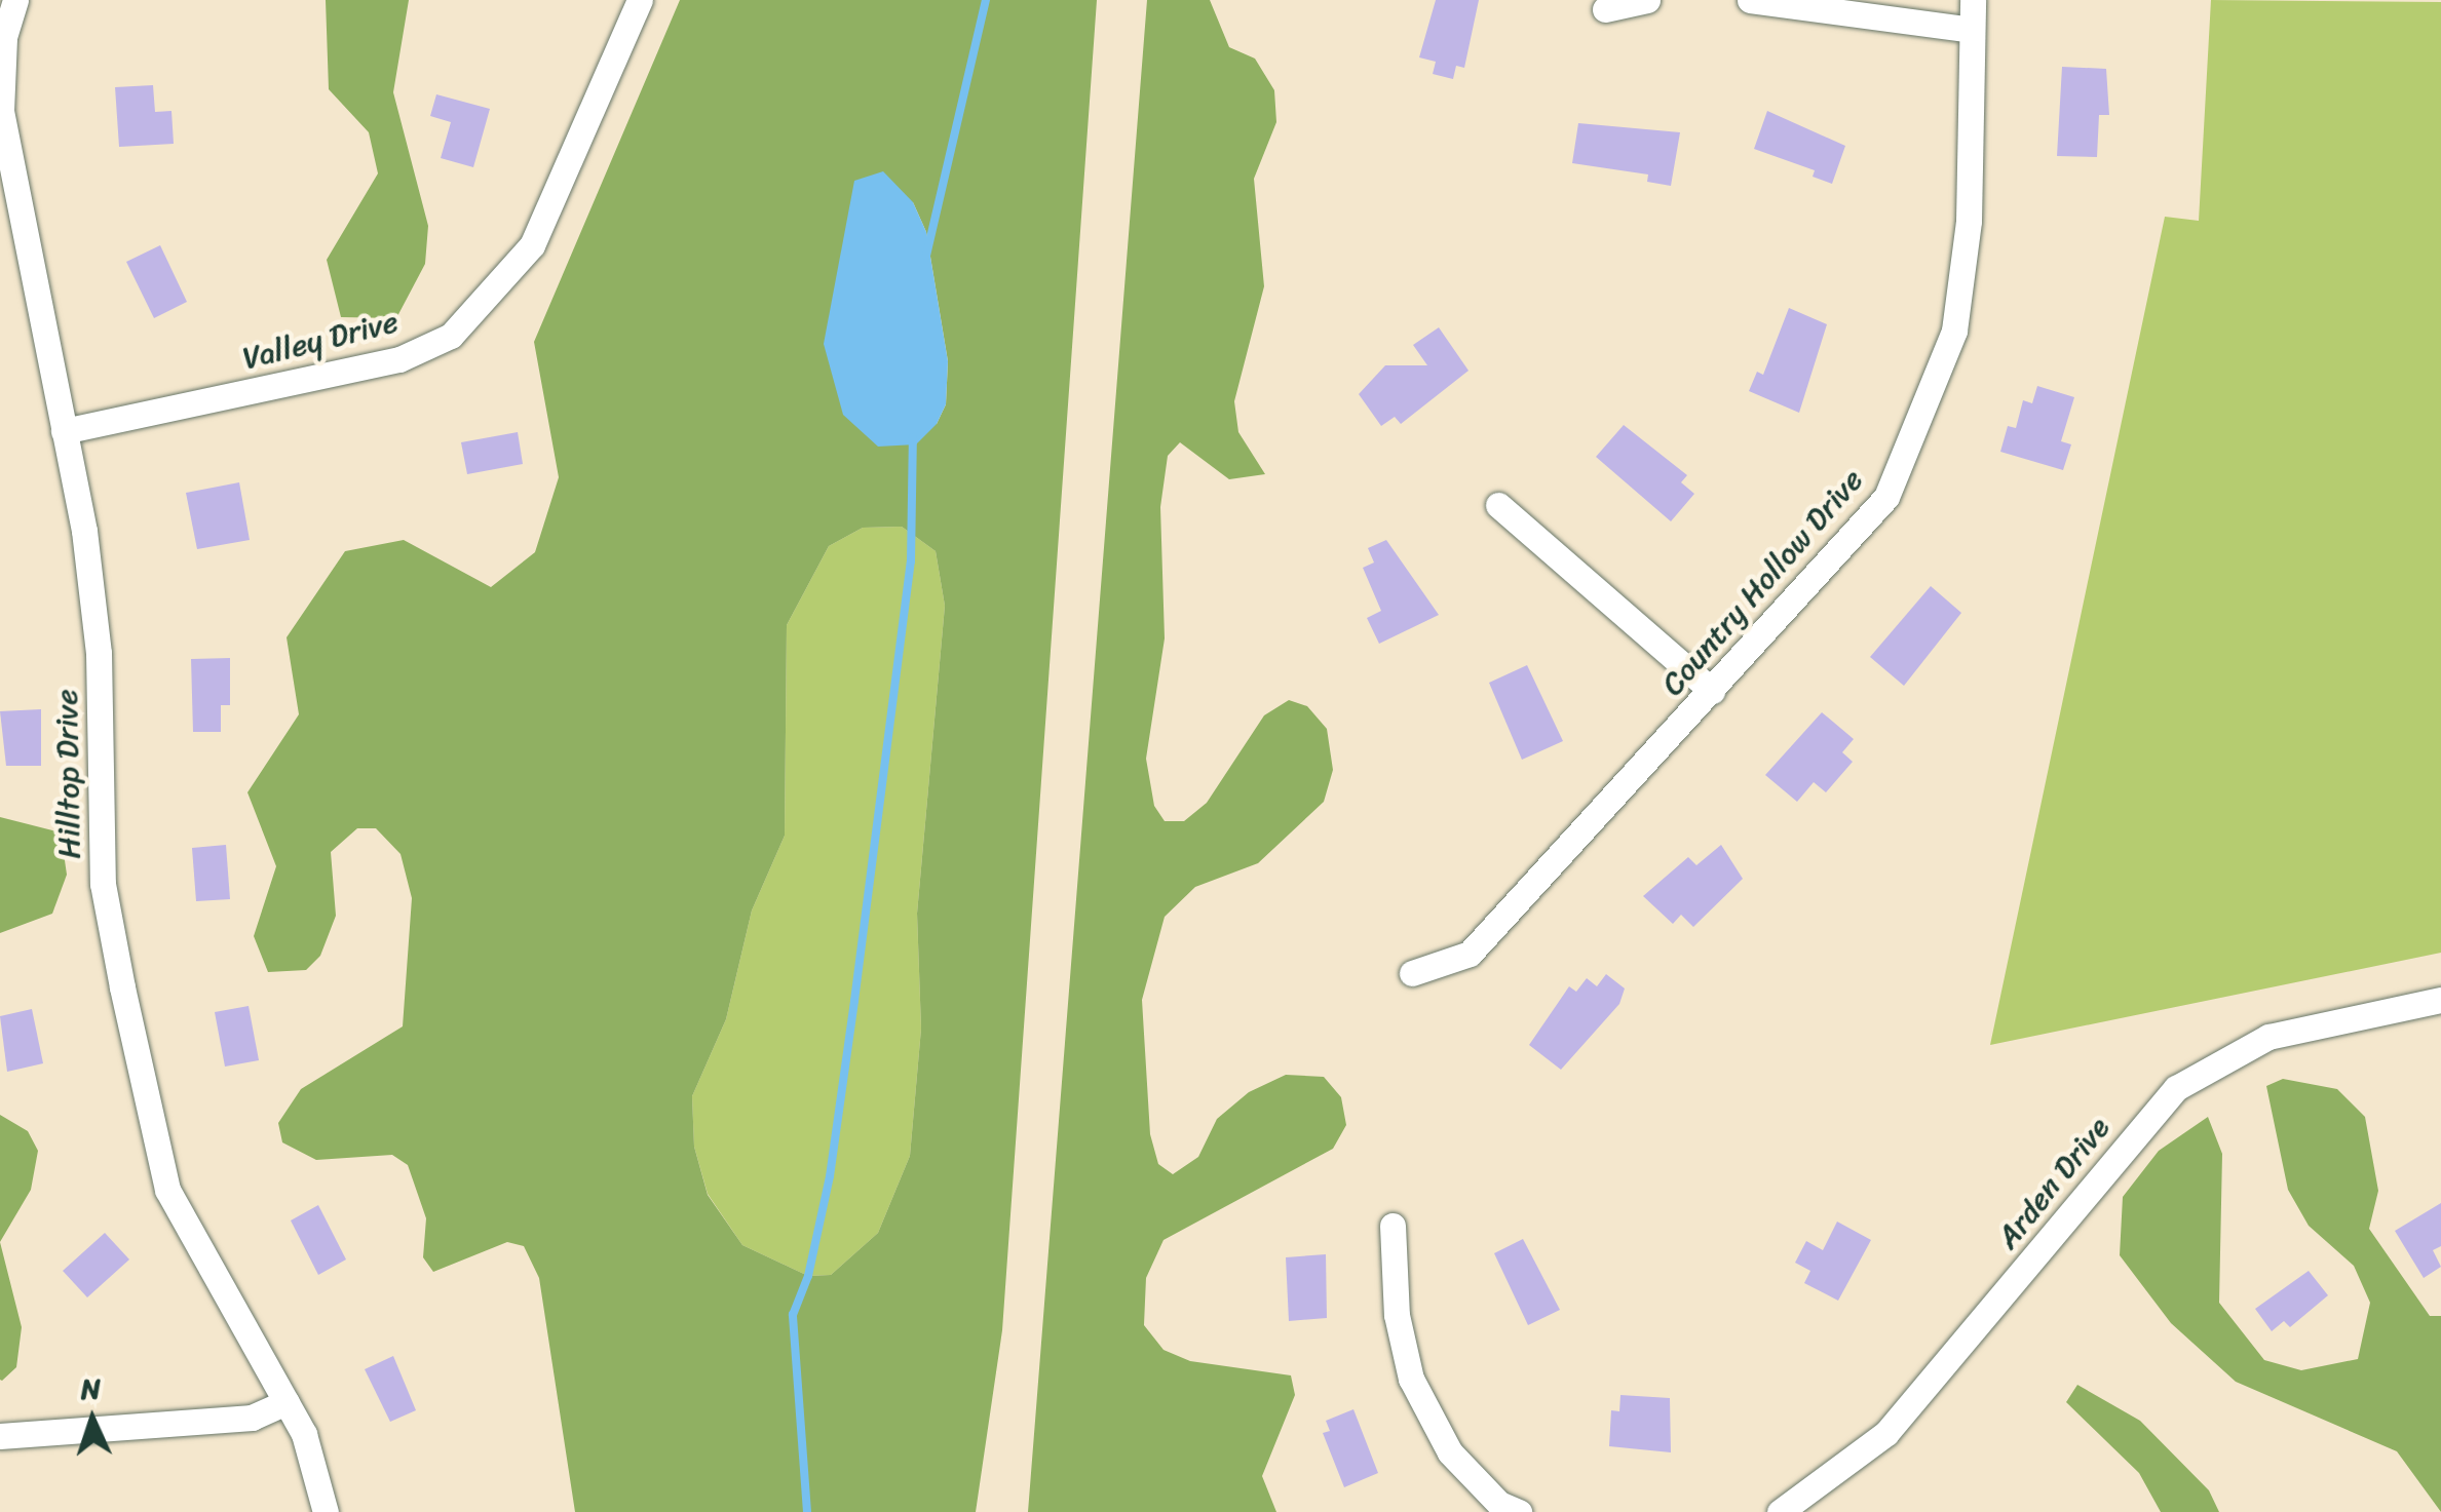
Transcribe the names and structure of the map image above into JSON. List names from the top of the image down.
{
  "streets": {
    "street": [
      "Valley Drive",
      "Country Hollow Drive",
      "Hilltop Drive",
      "Arden Drive"
    ]
  },
  "crossings": [
    ["Valley Drive", "Hilltop Drive"]
  ],
  "north": "top"
}
